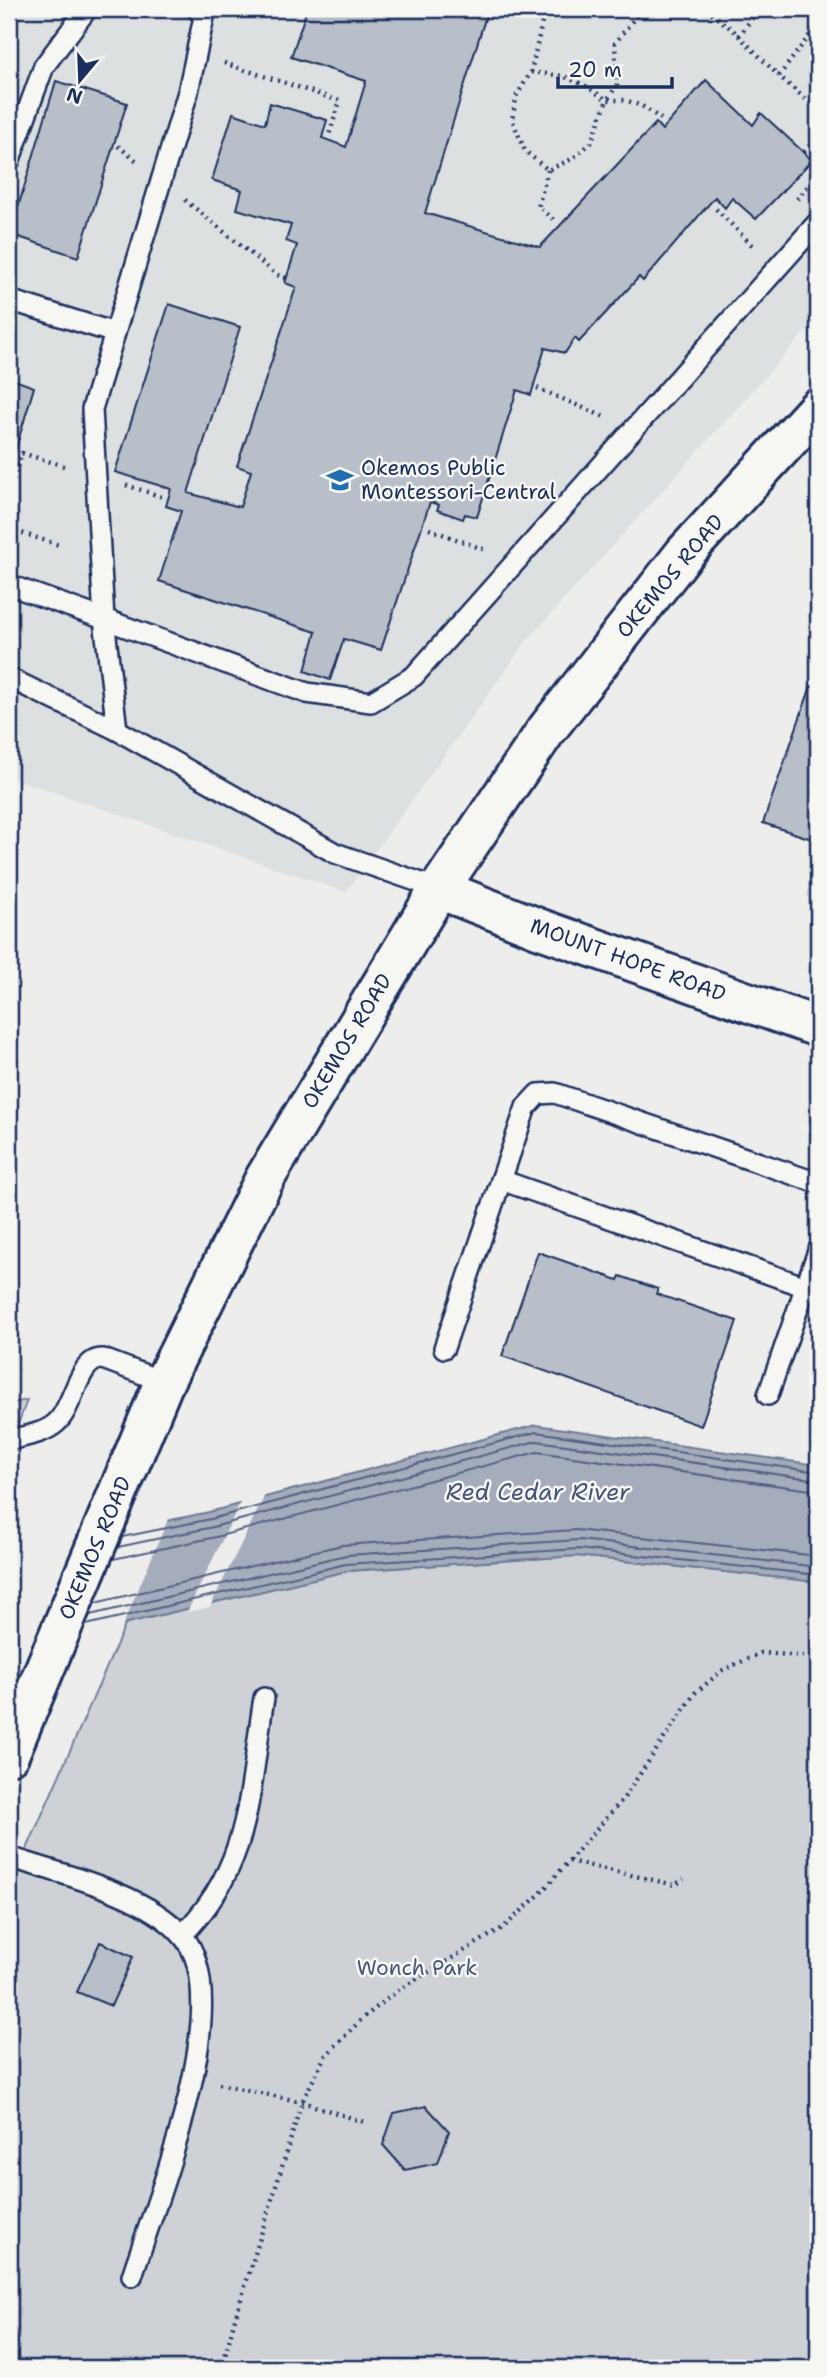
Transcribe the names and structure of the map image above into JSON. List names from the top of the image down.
{
  "streets": {
    "main road": ["OKEMOS ROAD", "MOUNT HOPE ROAD"]
  },
  "crossings": [
    ["OKEMOS ROAD", "MOUNT HOPE ROAD"]
  ],
  "water": ["Red Cedar River"],
  "parks": ["Wonch Park"],
  "places": {
    "school or university": ["Okemos Public Montessori-Central"]
  },
  "scale_bar": "20 m",
  "north": "bottom"
}
